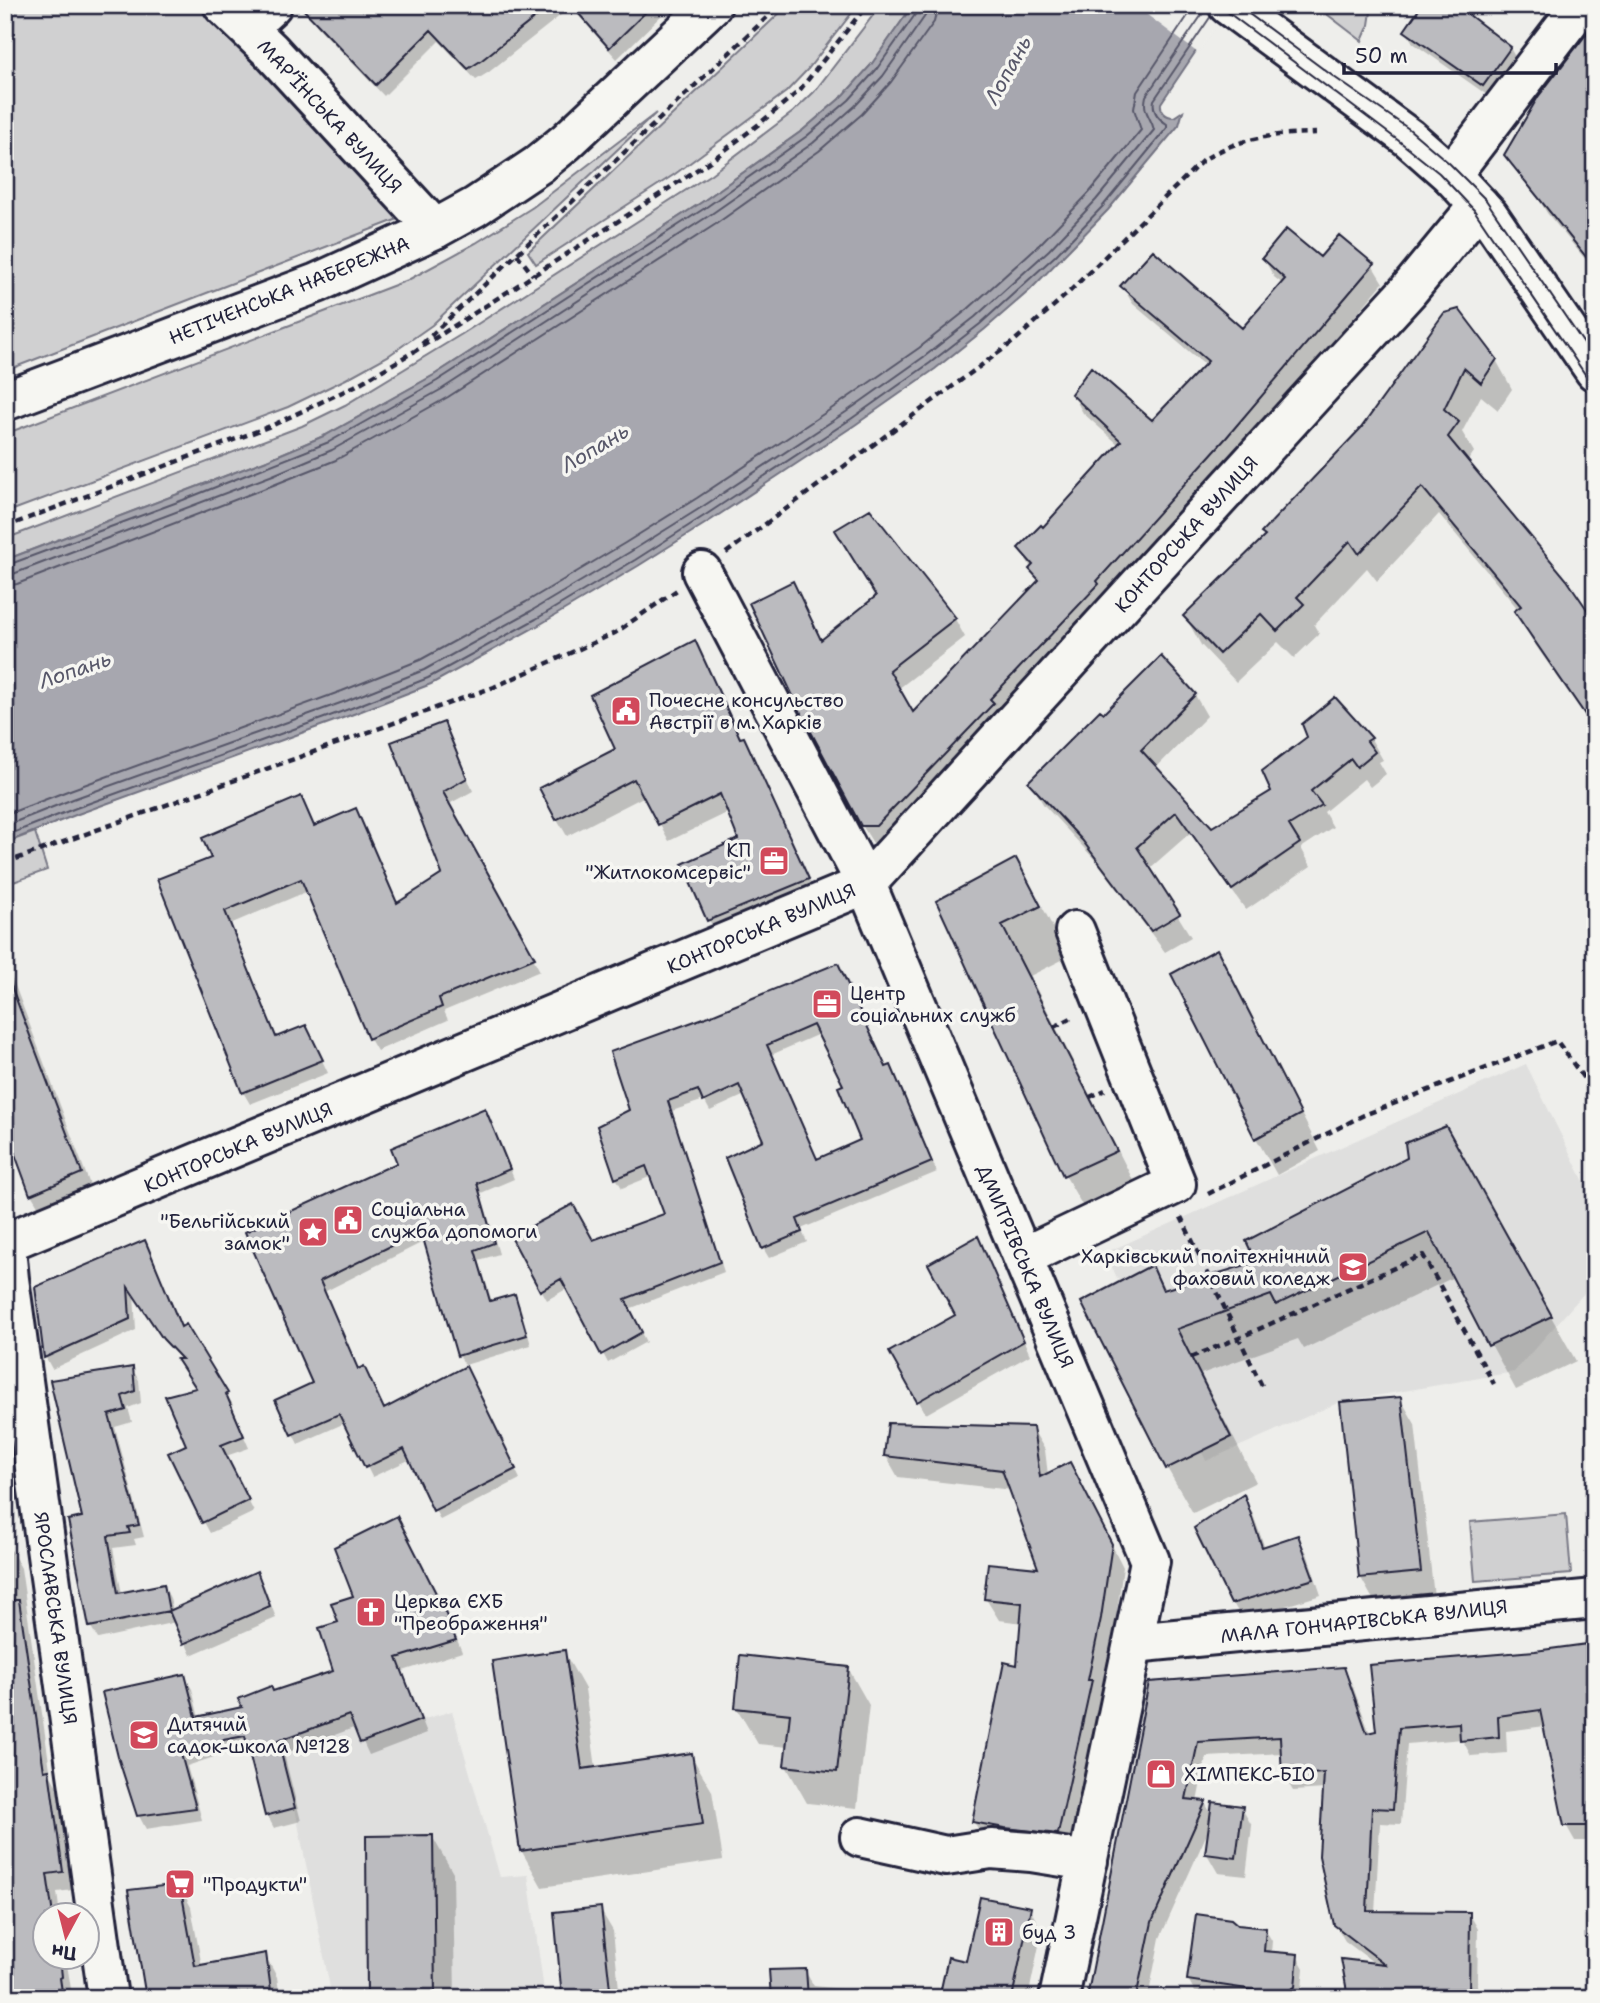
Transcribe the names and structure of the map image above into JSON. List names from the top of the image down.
{
  "streets": {
    "street": [
      "МАР’ЇНСЬКА ВУЛИЦЯ",
      "НЕТІЧЕНСЬКА НАБЕРЕЖНА",
      "КОНТОРСЬКА ВУЛИЦЯ",
      "ДМИТРІВСЬКА ВУЛИЦЯ",
      "ЯРОСЛАВСЬКА ВУЛИЦЯ",
      "МАЛА ГОНЧАРІВСЬКА ВУЛИЦЯ"
    ]
  },
  "crossings": [
    ["МАР’ЇНСЬКА ВУЛИЦЯ", "НЕТІЧЕНСЬКА НАБЕРЕЖНА"],
    ["КОНТОРСЬКА ВУЛИЦЯ", "ДМИТРІВСЬКА ВУЛИЦЯ"],
    ["КОНТОРСЬКА ВУЛИЦЯ", "ЯРОСЛАВСЬКА ВУЛИЦЯ"],
    ["ДМИТРІВСЬКА ВУЛИЦЯ", "МАЛА ГОНЧАРІВСЬКА ВУЛИЦЯ"]
  ],
  "water": ["Лопань"],
  "places": {
    "public building": ["Почесне консульство Австрії в м. Харків", "Соціальна служба допомоги"],
    "office": ["КП \"Житлокомсервіс\"", "Центр соціальних служб"],
    "place": ["\"Бельгійський замок\""],
    "school or university": ["Харківський політехнічний фаховий коледж", "Дитячий садок-школа №128"],
    "church": ["Церква ЄХБ \"Преображення\""],
    "shop": ["ХІМПЕКС-БІО"],
    "supermarket": ["\"Продукти\""],
    "building": ["буд 3"]
  },
  "scale_bar": "50 m",
  "north": "bottom"
}
